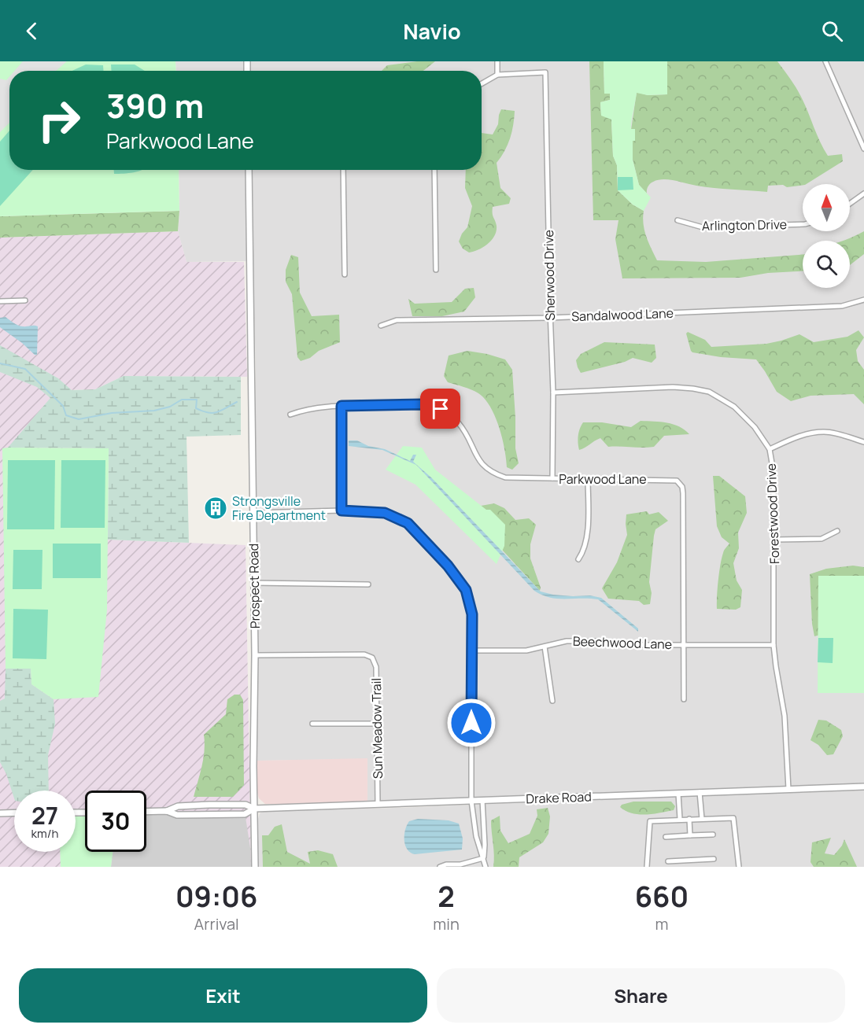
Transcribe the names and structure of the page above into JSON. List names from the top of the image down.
{
  "streets": {
    "street": [
      "Arlington Drive",
      "Sherwood Drive",
      "Sandalwood Lane",
      "Parkwood Lane",
      "Forestwood Drive",
      "Prospect Road",
      "Beechwood Lane",
      "Sun Meadow Trail",
      "Drake Road"
    ]
  },
  "crossings": [
    ["Sherwood Drive", "Sandalwood Lane"],
    ["Sherwood Drive", "Parkwood Lane"],
    ["Sherwood Drive", "Forestwood Drive"],
    ["Parkwood Lane", "Beechwood Lane"],
    ["Forestwood Drive", "Beechwood Lane"],
    ["Forestwood Drive", "Drake Road"],
    ["Prospect Road", "Sun Meadow Trail"],
    ["Prospect Road", "Drake Road"],
    ["Sun Meadow Trail", "Drake Road"]
  ],
  "places": {
    "building": ["Strongsville Fire Department"]
  },
  "north": "top",
  "page": {
    "header": "Navio",
    "turn": ["390 m", "Parkwood Lane"],
    "speed": "27 km/h",
    "limit": "30",
    "eta": [
      "09:06",
      "Arrival",
      "2",
      "min",
      "660",
      "m"
    ],
    "buttons": ["Exit", "Share"]
  }
}
